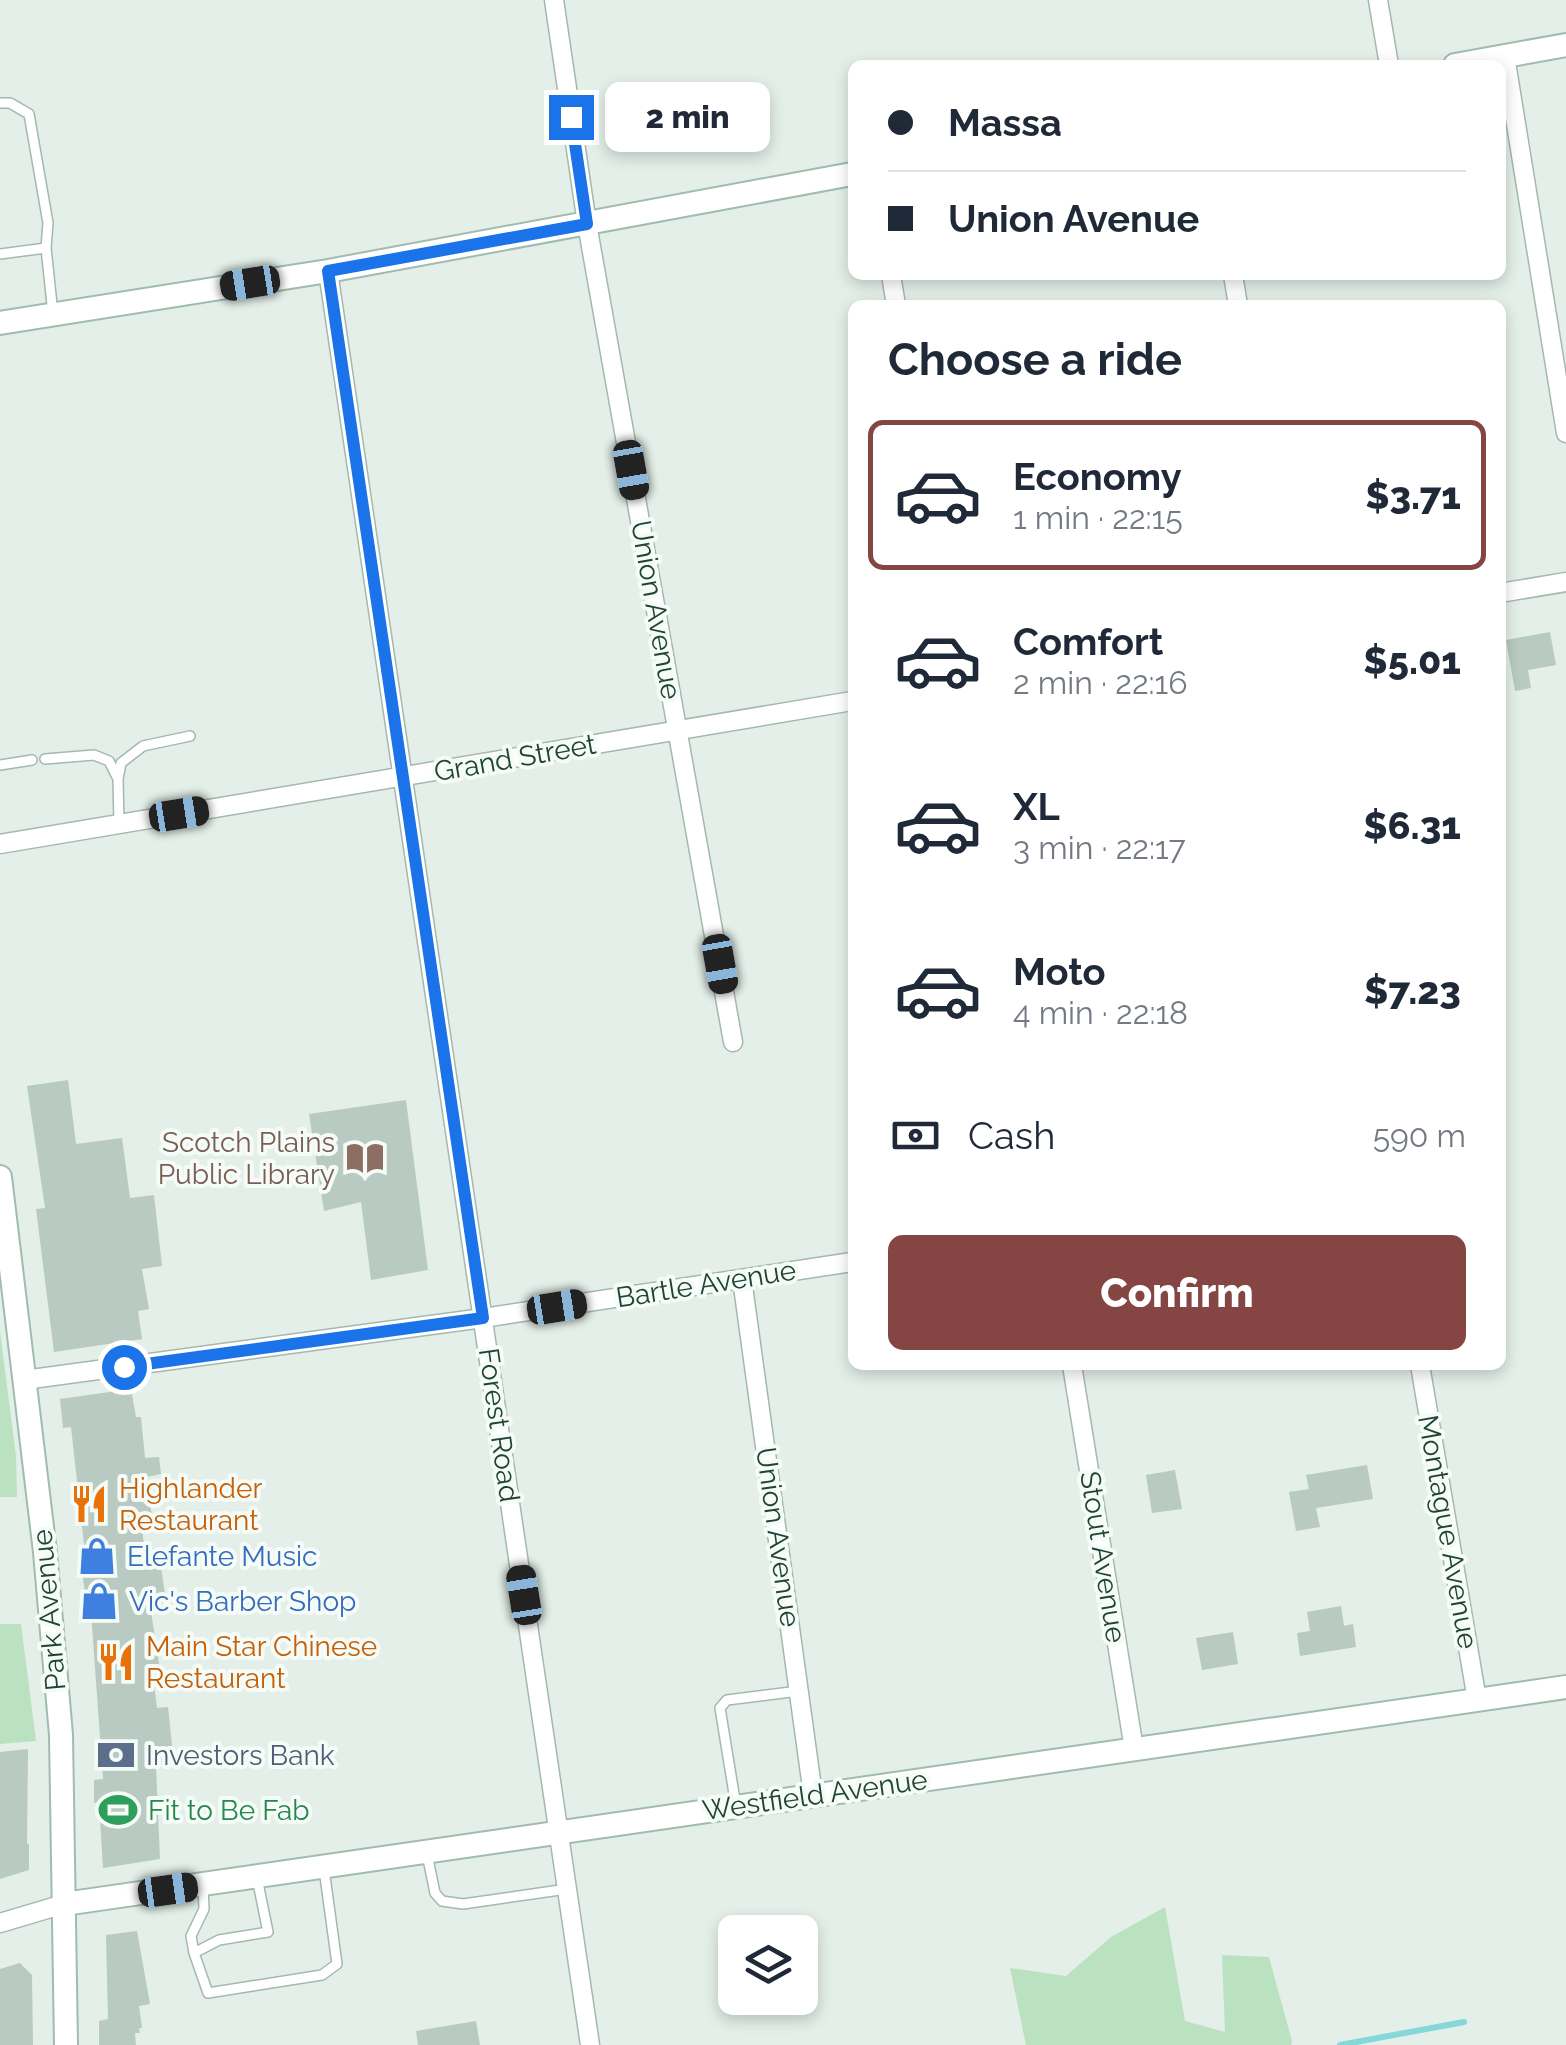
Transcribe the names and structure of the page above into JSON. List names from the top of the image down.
{
  "streets": {
    "street": [
      "Union Avenue",
      "Grand Street",
      "Bartle Avenue",
      "Forest Road",
      "Montague Avenue",
      "Stout Avenue",
      "Park Avenue",
      "Westfield Avenue"
    ]
  },
  "crossings": [
    ["Union Avenue", "Grand Street"],
    ["Union Avenue", "Bartle Avenue"],
    ["Union Avenue", "Westfield Avenue"],
    ["Grand Street", "Forest Road"],
    ["Bartle Avenue", "Forest Road"],
    ["Bartle Avenue", "Park Avenue"],
    ["Forest Road", "Westfield Avenue"],
    ["Montague Avenue", "Westfield Avenue"],
    ["Stout Avenue", "Westfield Avenue"],
    ["Park Avenue", "Westfield Avenue"]
  ],
  "places": {
    "library": ["Scotch Plains Public Library"],
    "restaurant": ["Highlander Restaurant", "Main Star Chinese Restaurant"],
    "shop": ["Elefante Music", "Vic's Barber Shop"],
    "bank": ["Investors Bank"],
    "sports": ["Fit to Be Fab"]
  },
  "page": {
    "banner": ["Massa", "Union Avenue"],
    "bubble": "2 min",
    "heading": "Choose a ride",
    "list": [
      {
        "name": "Economy",
        "note": "1 min · 22:15",
        "value": "$3.71"
      },
      {
        "name": "Comfort",
        "note": "2 min · 22:16",
        "value": "$5.01"
      },
      {
        "name": "XL",
        "note": "3 min · 22:17",
        "value": "$6.31"
      },
      {
        "name": "Moto",
        "note": "4 min · 22:18",
        "value": "$7.23"
      }
    ],
    "pay": ["Cash", "590 m"],
    "buttons": "Confirm"
  }
}
